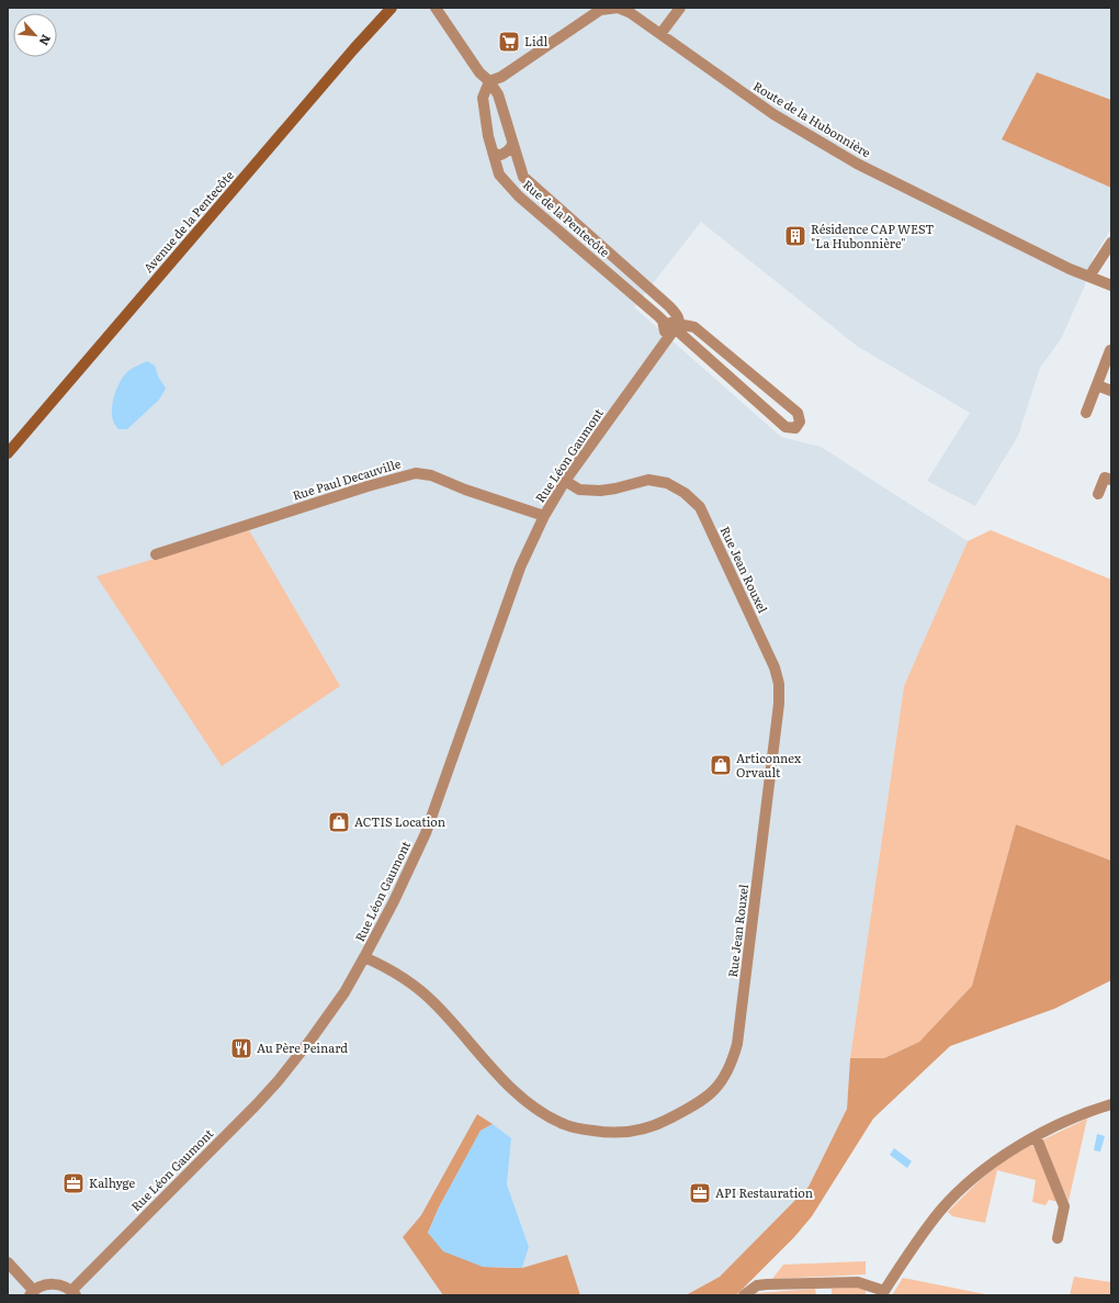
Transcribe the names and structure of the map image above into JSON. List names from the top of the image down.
{
  "streets": {
    "main road": ["Avenue de la Pentecôte"],
    "street": [
      "Route de la Hubonnière",
      "Rue de la Pentecôte",
      "Rue Léon Gaumont",
      "Rue Paul Decauville",
      "Rue Jean Rouxel"
    ]
  },
  "crossings": [
    ["Route de la Hubonnière", "Rue de la Pentecôte"],
    ["Rue de la Pentecôte", "Rue Léon Gaumont"],
    ["Rue Léon Gaumont", "Rue Paul Decauville"],
    ["Rue Léon Gaumont", "Rue Jean Rouxel"]
  ],
  "places": {
    "supermarket": ["Lidl"],
    "building": ["Résidence CAP WEST \"La Hubonnière\""],
    "shop": ["Articonnex Orvault", "ACTIS Location"],
    "restaurant": ["Au Père Peinard"],
    "office": ["Kalhyge", "API Restauration"]
  },
  "north": "bottom right"
}
